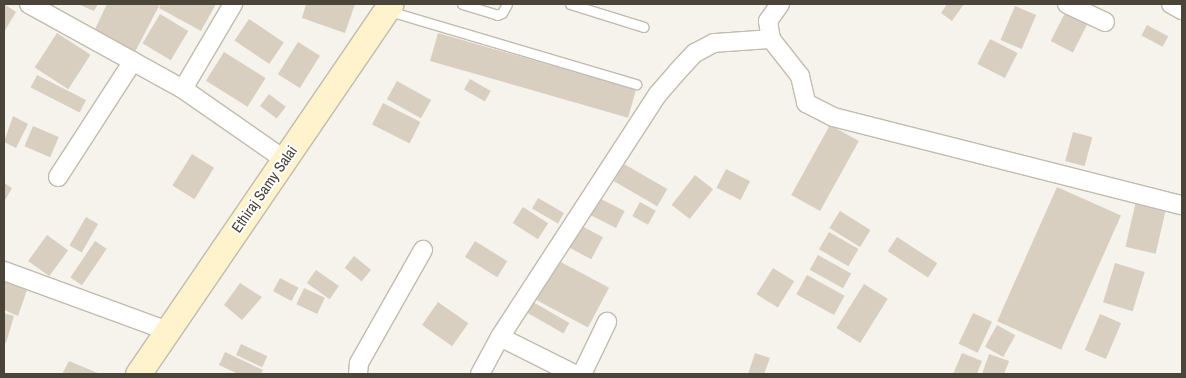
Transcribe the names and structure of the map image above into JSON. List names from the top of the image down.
{
  "streets": {
    "main road": ["Ethiraj Samy Salai"]
  }
}
